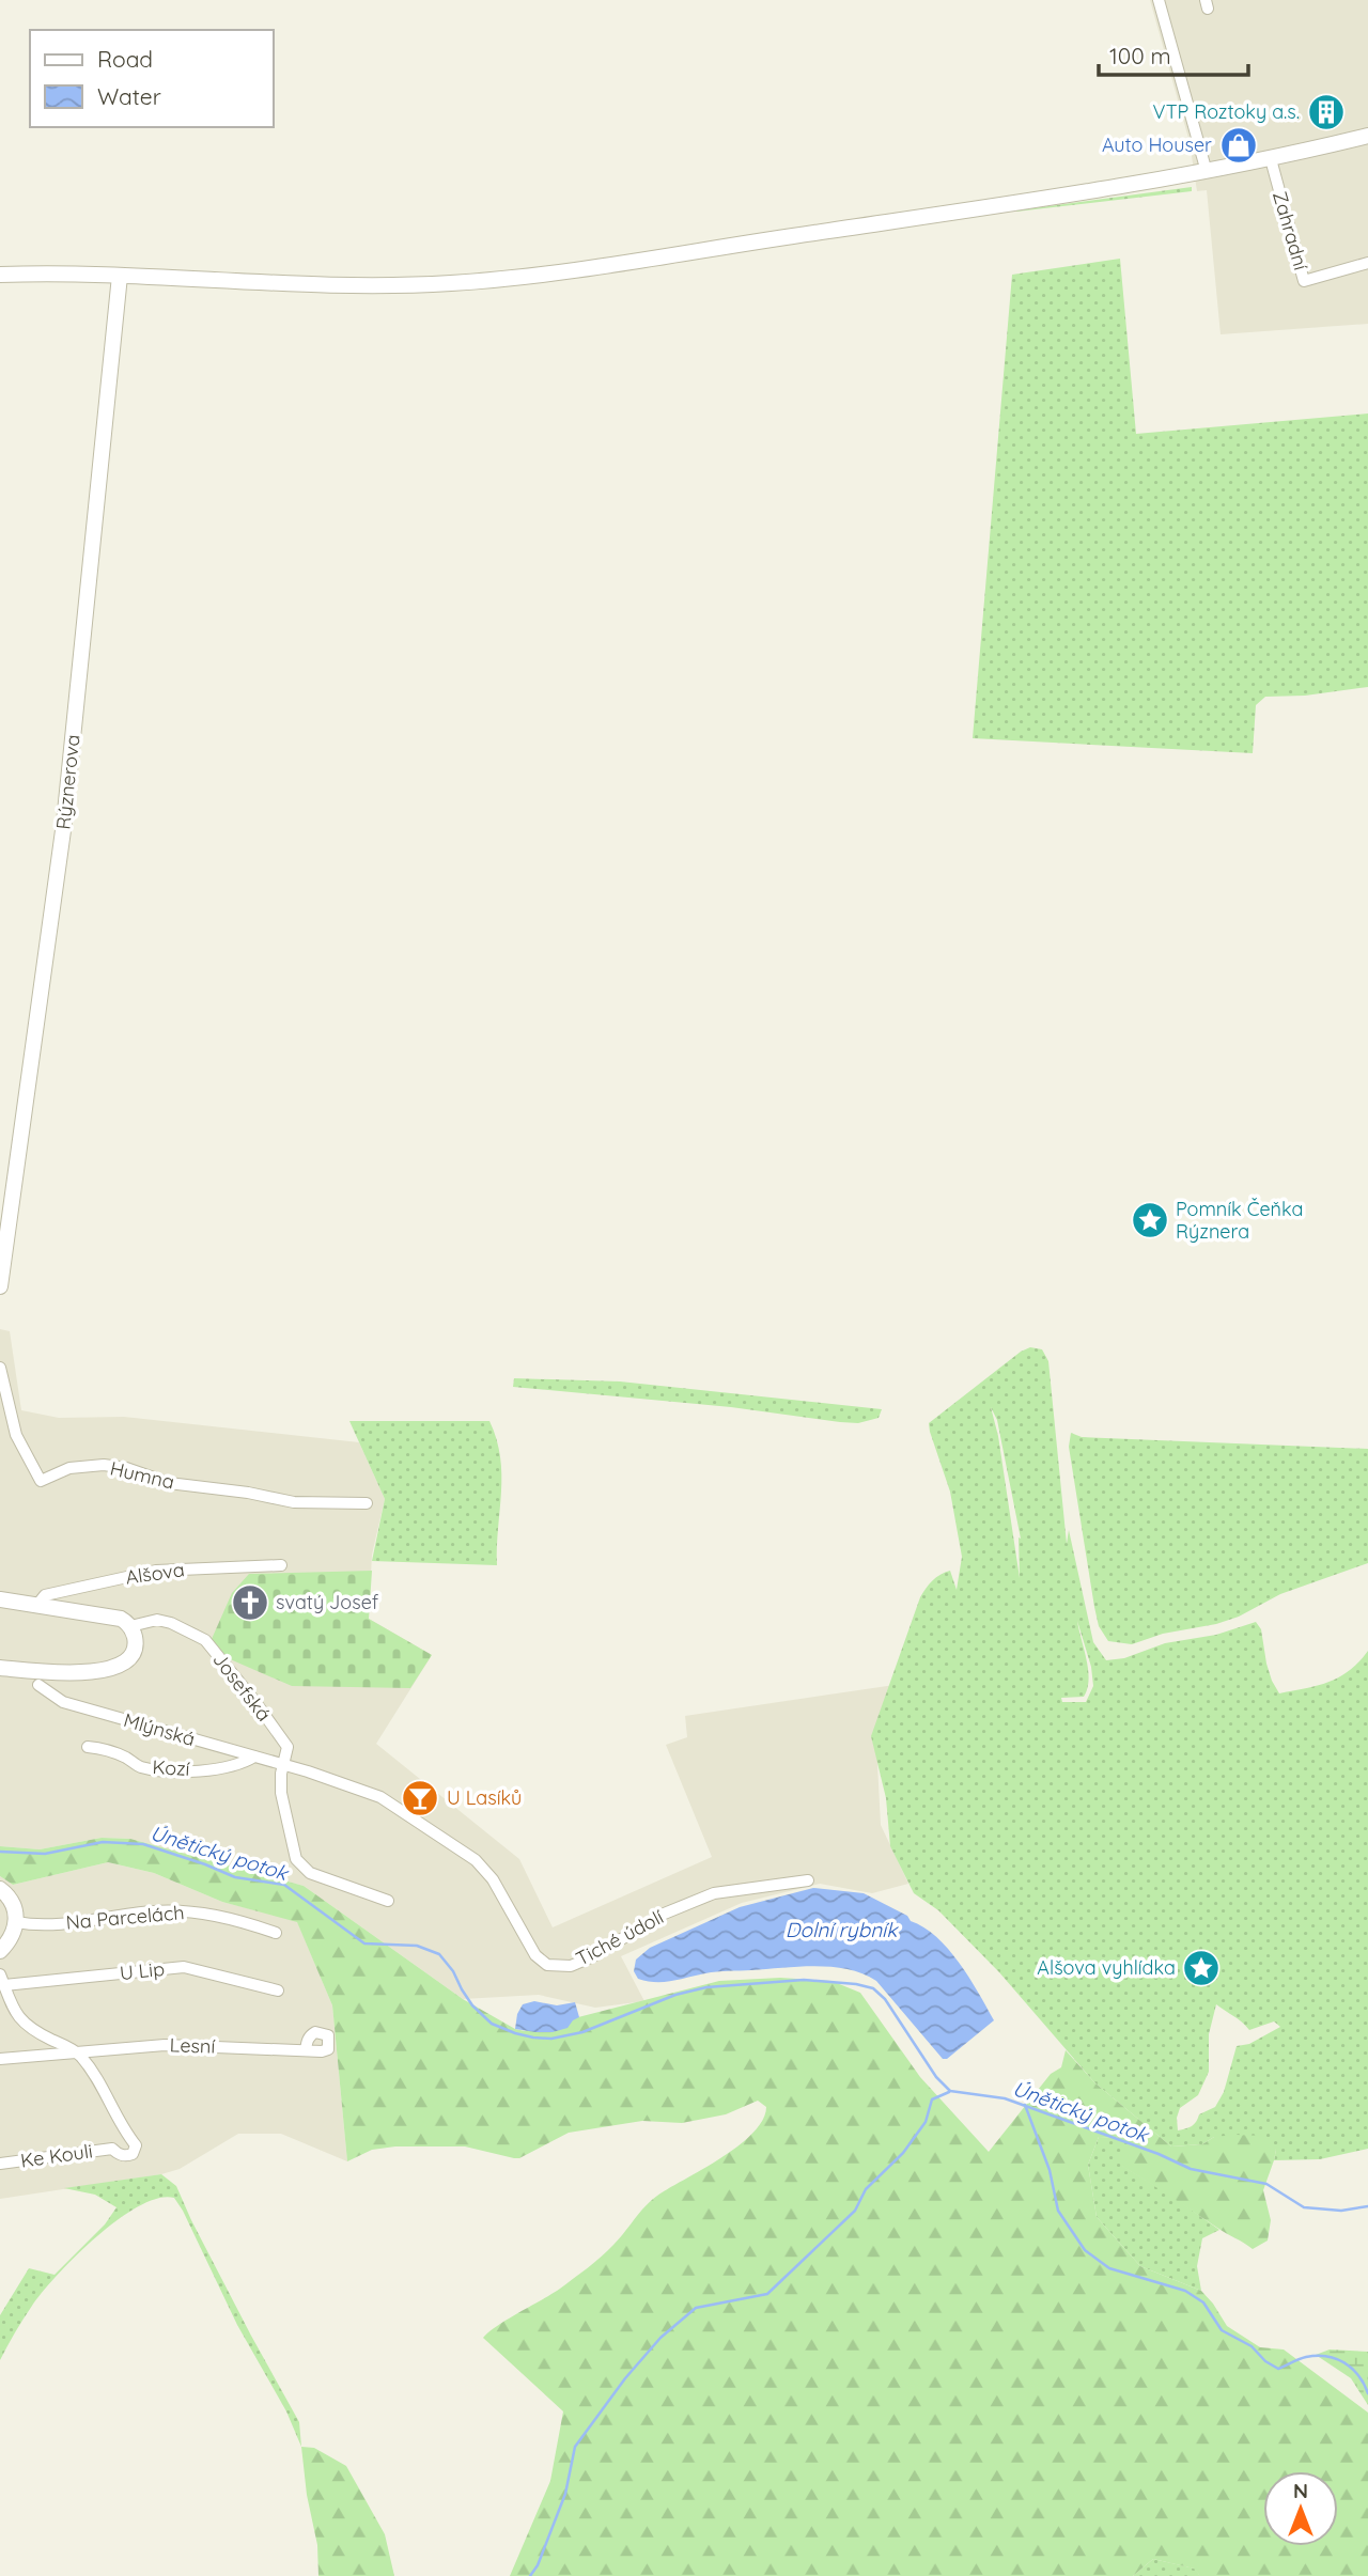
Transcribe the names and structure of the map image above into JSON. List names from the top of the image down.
{
  "streets": {
    "street": [
      "Zahradní",
      "Rýznerova",
      "Humna",
      "Alšova",
      "Josefská",
      "Mlýnská",
      "Kozí",
      "Na Parcelách",
      "Tiché údolí",
      "U Lip",
      "Lesní",
      "Ke Kouli"
    ]
  },
  "crossings": [
    ["Josefská", "Mlýnská"],
    ["Josefská", "Tiché údolí"],
    ["Mlýnská", "Kozí"],
    ["Mlýnská", "Tiché údolí"],
    ["Lesní", "Ke Kouli"]
  ],
  "water": ["Únětický potok", "Dolní rybník"],
  "places": {
    "building": ["VTP Roztoky a.s."],
    "shop": ["Auto Houser"],
    "place": ["Pomník Čeňka Rýznera", "Alšova vyhlídka"],
    "church": ["svatý Josef"],
    "bar": ["U Lasíků"]
  },
  "legend": ["Road", "Water"],
  "scale_bar": "100 m",
  "north": "top"
}
